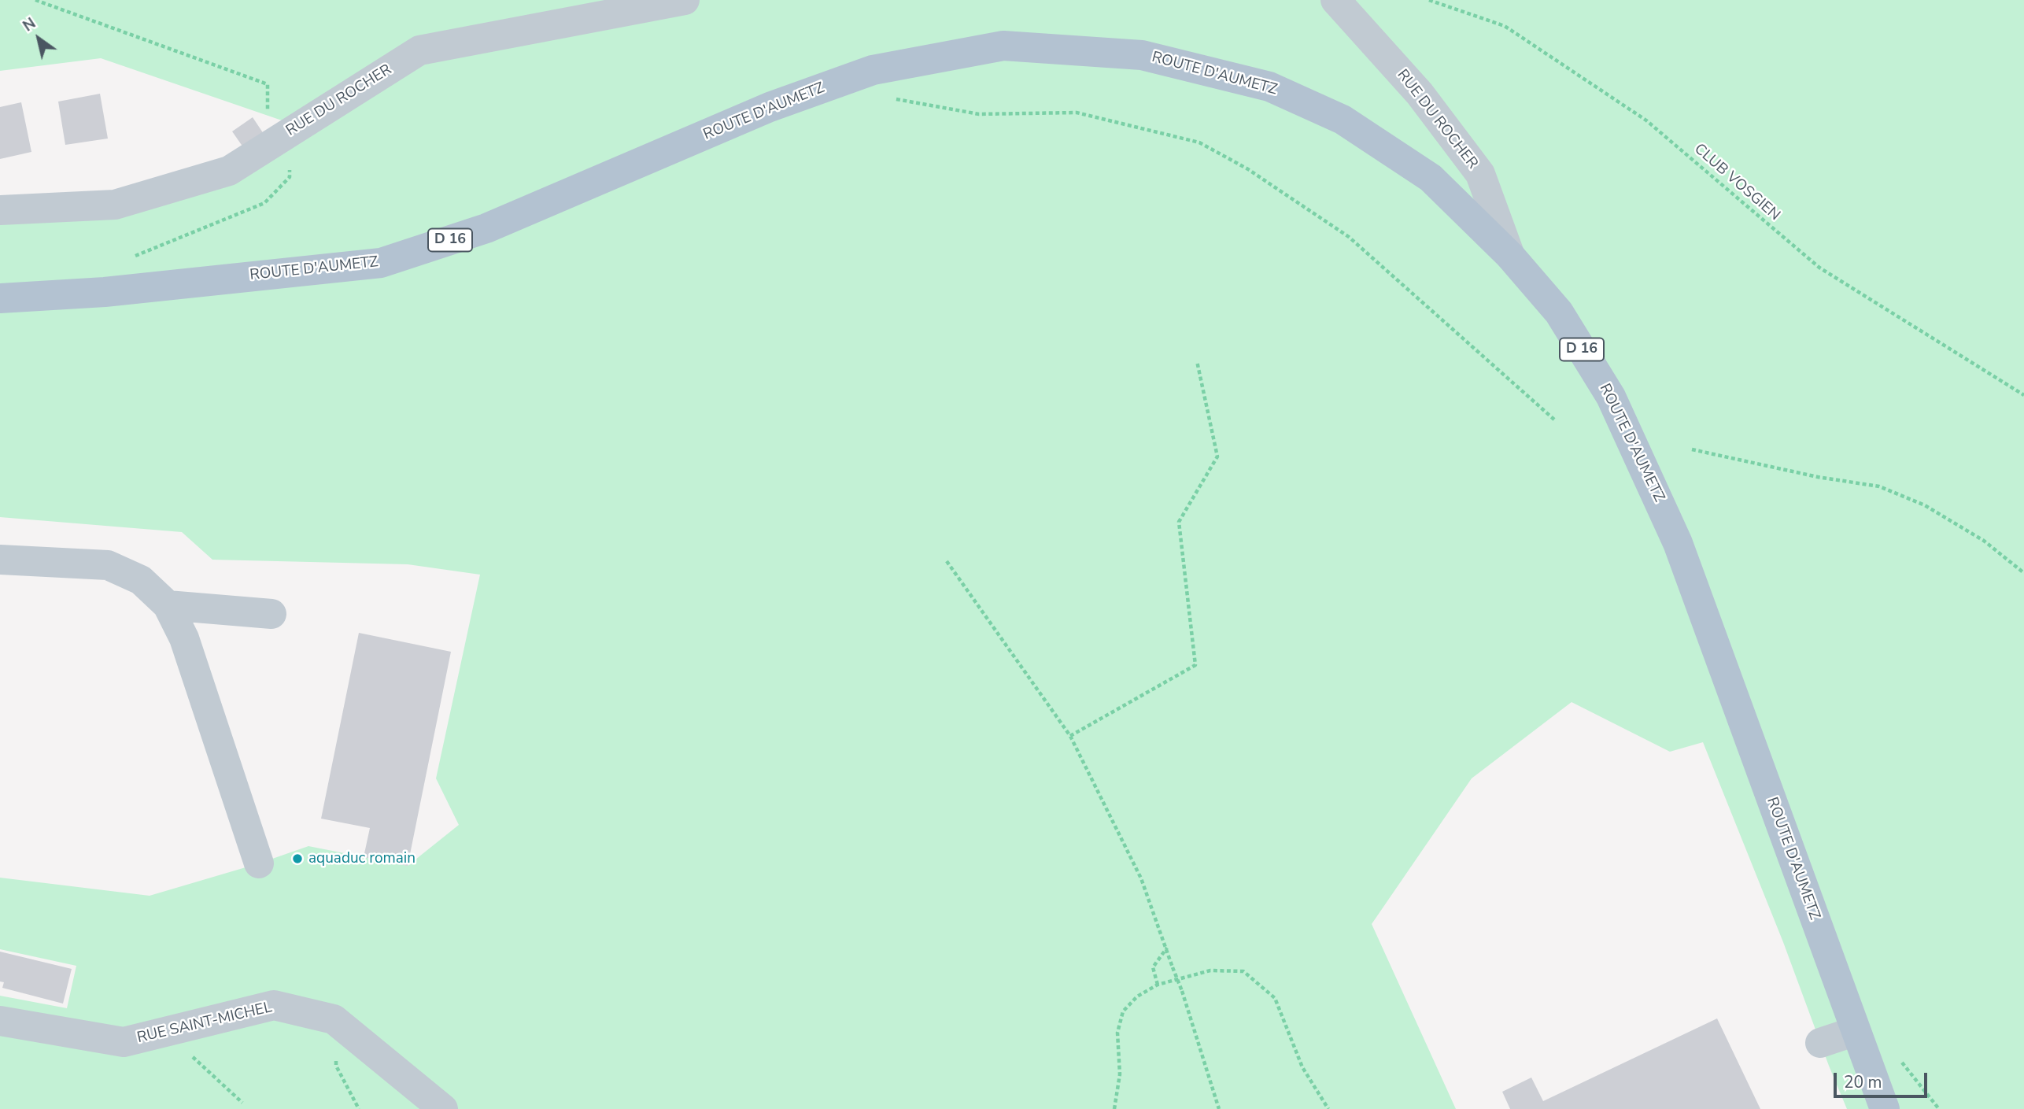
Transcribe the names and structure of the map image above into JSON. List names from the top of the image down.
{
  "streets": {
    "main road": ["ROUTE D'AUMETZ", "D 16"],
    "street": ["RUE DU ROCHER", "RUE SAINT-MICHEL"],
    "path": ["CLUB VOSGIEN"]
  },
  "crossings": [
    ["ROUTE D'AUMETZ", "RUE DU ROCHER"]
  ],
  "places": ["aquaduc romain"],
  "scale_bar": "20 m",
  "north": "top left"
}
